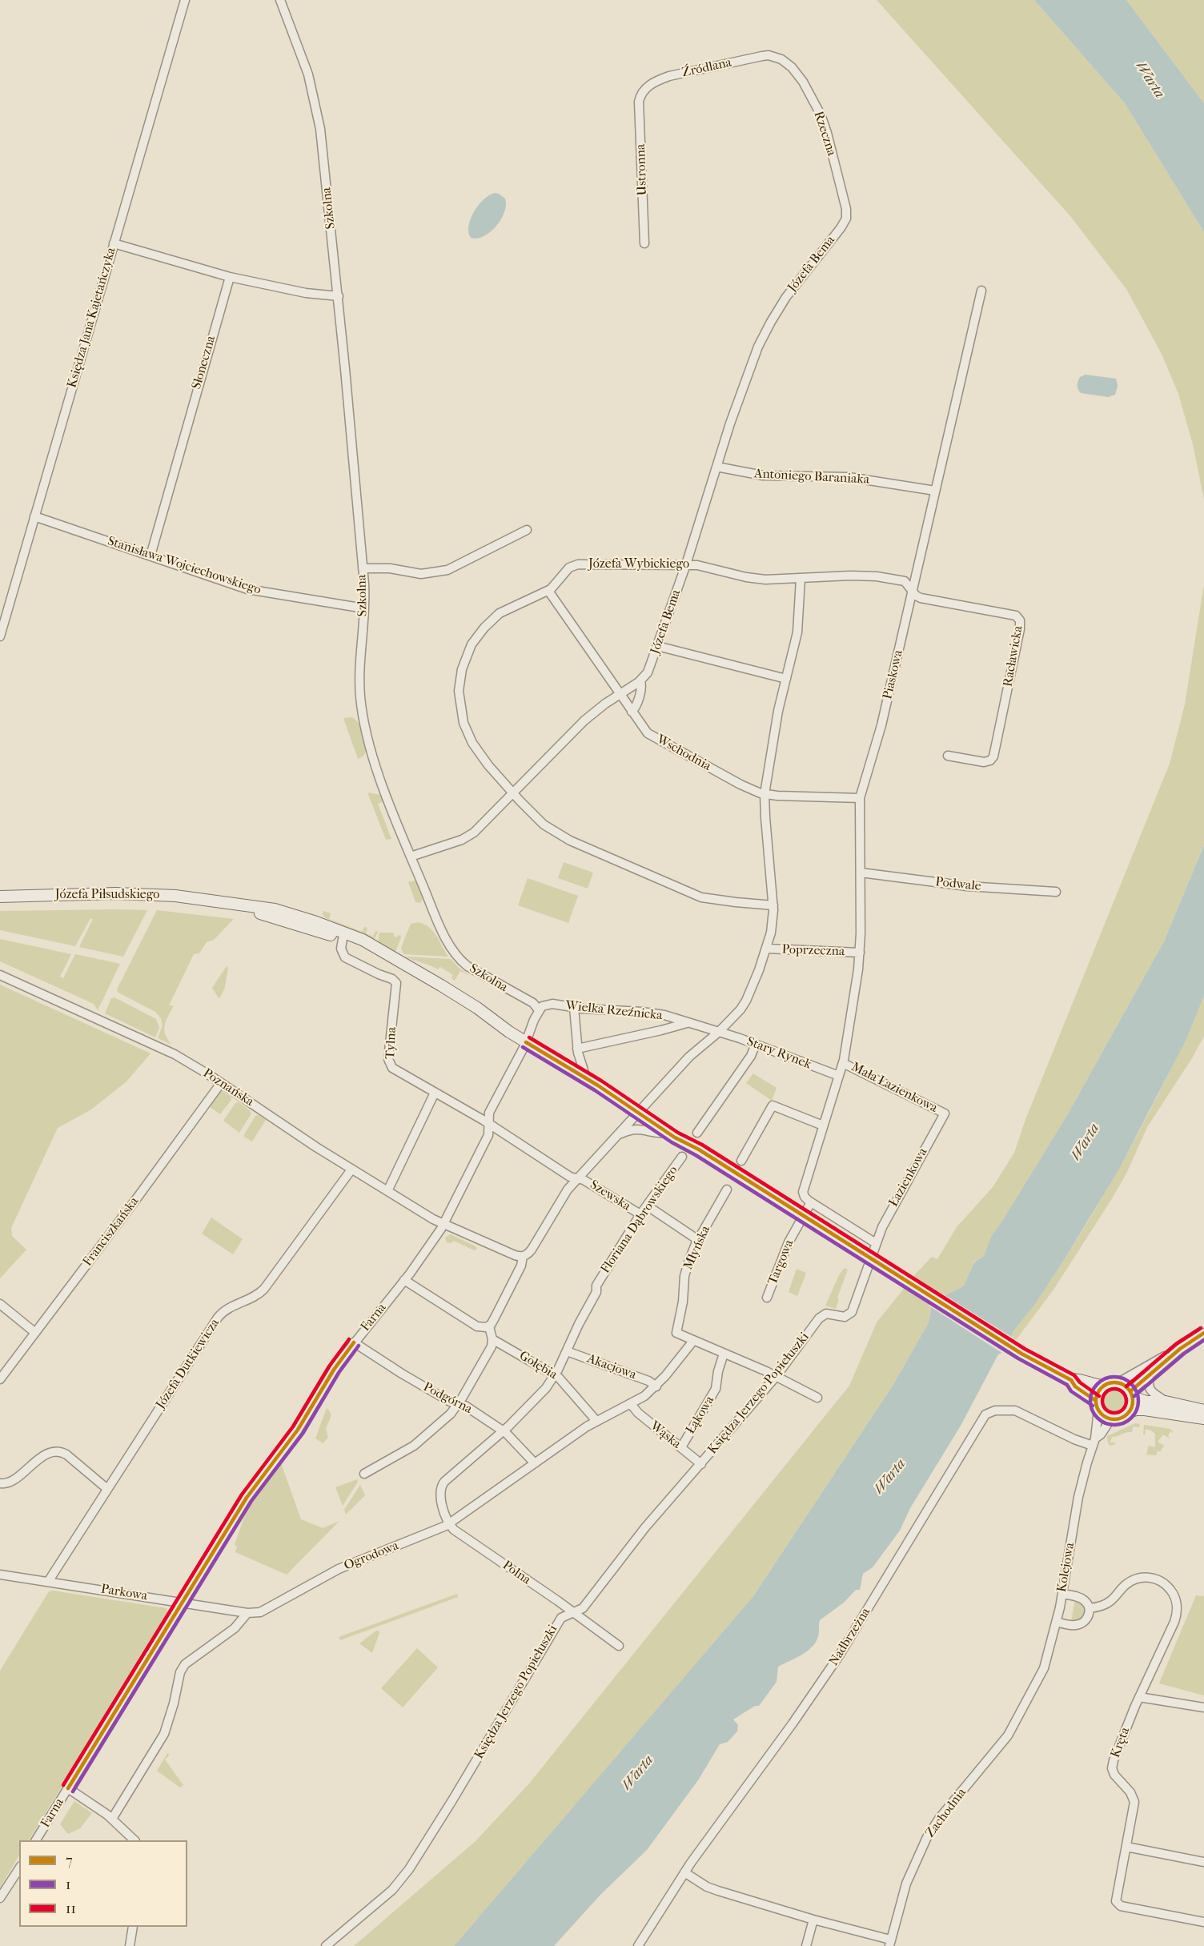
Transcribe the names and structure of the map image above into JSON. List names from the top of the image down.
{
  "streets": {
    "street": [
      "Źródlana",
      "Rzeczna",
      "Ustronna",
      "Szkolna",
      "Józefa Bema",
      "Księdza Jana Kajetańczyka",
      "Słoneczna",
      "Antoniego Baraniaka",
      "Józefa Wybickiego",
      "Stanisława Wojciechowskiego",
      "Racławicka",
      "Piaskowa",
      "Wschodnia",
      "Podwale",
      "Józefa Piłsudskiego",
      "Poprzeczna",
      "Wielka Rzeźnicka",
      "Tylna",
      "Stary Rynek",
      "Poznańska",
      "Mała Łazienkowa",
      "Łazienkowa",
      "Szewska",
      "Floriana Dąbrowskiego",
      "Franciszkańska",
      "Młyńska",
      "Targowa",
      "Farna",
      "Józefa Dutkiewicza",
      "Gołębia",
      "Akacjowa",
      "Księdza Jerzego Popiełuszki",
      "Podgórna",
      "Łąkowa",
      "Wąska",
      "Ogrodowa",
      "Kolejowa",
      "Polna",
      "Parkowa",
      "Nadbrzeżna",
      "Kręta",
      "Zachodnia"
    ]
  },
  "crossings": [
    ["Źródlana", "Rzeczna"],
    ["Źródlana", "Ustronna"],
    ["Rzeczna", "Józefa Bema"],
    ["Szkolna", "Józefa Bema"],
    ["Szkolna", "Stanisława Wojciechowskiego"],
    ["Szkolna", "Wielka Rzeźnicka"],
    ["Józefa Bema", "Antoniego Baraniaka"],
    ["Józefa Bema", "Józefa Wybickiego"],
    ["Józefa Bema", "Wschodnia"],
    ["Księdza Jana Kajetańczyka", "Stanisława Wojciechowskiego"],
    ["Słoneczna", "Stanisława Wojciechowskiego"],
    ["Antoniego Baraniaka", "Piaskowa"],
    ["Józefa Wybickiego", "Racławicka"],
    ["Józefa Wybickiego", "Piaskowa"],
    ["Józefa Wybickiego", "Wschodnia"],
    ["Racławicka", "Piaskowa"],
    ["Piaskowa", "Wschodnia"],
    ["Piaskowa", "Podwale"],
    ["Piaskowa", "Poprzeczna"],
    ["Piaskowa", "Mała Łazienkowa"],
    ["Józefa Piłsudskiego", "Tylna"],
    ["Wielka Rzeźnicka", "Stary Rynek"],
    ["Tylna", "Szewska"],
    ["Tylna", "Farna"],
    ["Poznańska", "Franciszkańska"],
    ["Poznańska", "Farna"],
    ["Poznańska", "Józefa Dutkiewicza"],
    ["Mała Łazienkowa", "Łazienkowa"],
    ["Łazienkowa", "Księdza Jerzego Popiełuszki"],
    ["Szewska", "Floriana Dąbrowskiego"],
    ["Szewska", "Młyńska"],
    ["Szewska", "Farna"],
    ["Floriana Dąbrowskiego", "Gołębia"],
    ["Floriana Dąbrowskiego", "Akacjowa"],
    ["Floriana Dąbrowskiego", "Podgórna"],
    ["Floriana Dąbrowskiego", "Ogrodowa"],
    ["Floriana Dąbrowskiego", "Polna"],
    ["Młyńska", "Ogrodowa"],
    ["Farna", "Podgórna"],
    ["Farna", "Parkowa"],
    ["Józefa Dutkiewicza", "Parkowa"],
    ["Gołębia", "Ogrodowa"],
    ["Akacjowa", "Ogrodowa"],
    ["Księdza Jerzego Popiełuszki", "Wąska"],
    ["Księdza Jerzego Popiełuszki", "Polna"],
    ["Podgórna", "Ogrodowa"],
    ["Łąkowa", "Wąska"],
    ["Wąska", "Ogrodowa"],
    ["Ogrodowa", "Polna"],
    ["Ogrodowa", "Parkowa"],
    ["Kolejowa", "Nadbrzeżna"],
    ["Kolejowa", "Zachodnia"]
  ],
  "water": ["Warta"],
  "lines": ["transit line 11", "transit line 7", "transit line 1"],
  "legend": ["7", "1", "11"]
}
